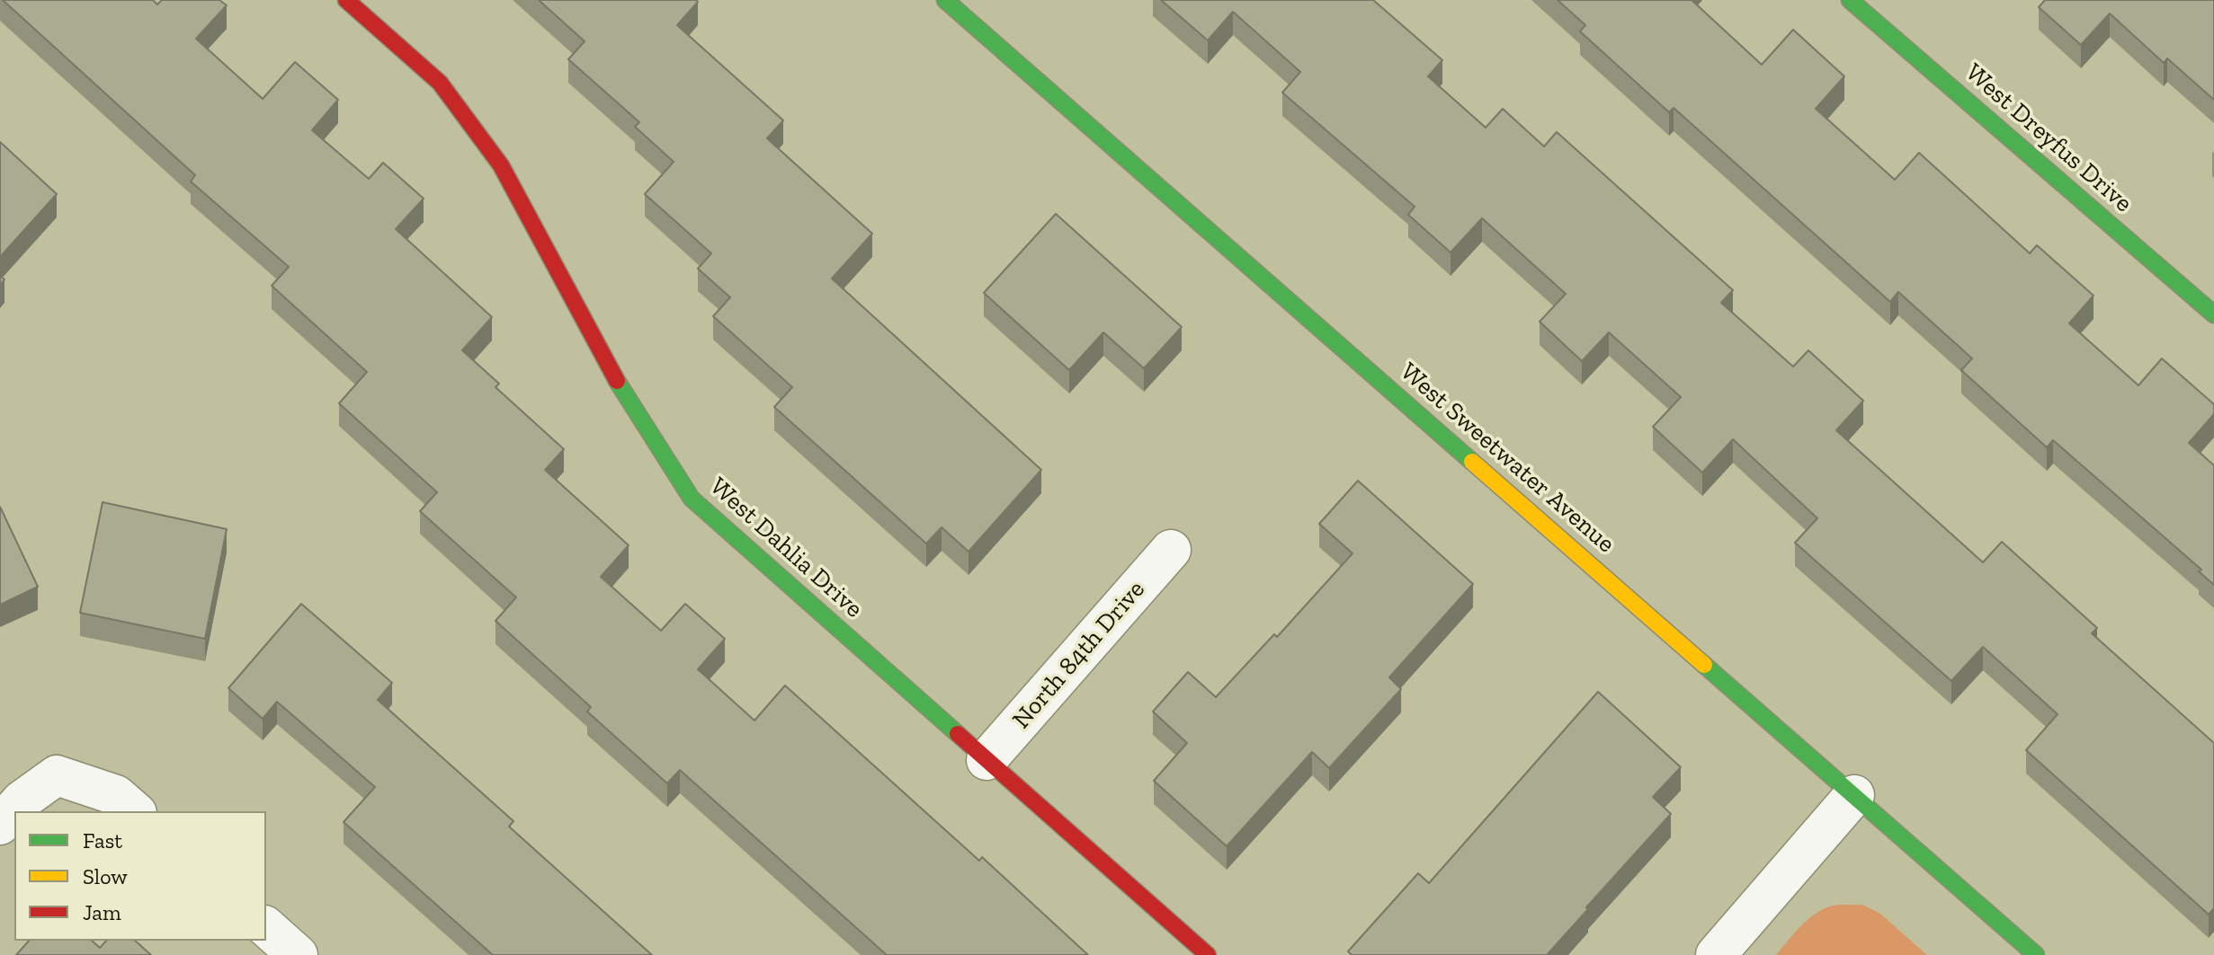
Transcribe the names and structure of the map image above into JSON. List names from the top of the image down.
{
  "streets": {
    "street": [
      "West Dreyfus Drive",
      "West Sweetwater Avenue",
      "West Dahlia Drive",
      "North 84th Drive"
    ]
  },
  "crossings": [
    ["West Dahlia Drive", "North 84th Drive"]
  ],
  "legend": ["Fast", "Slow", "Jam"]
}
